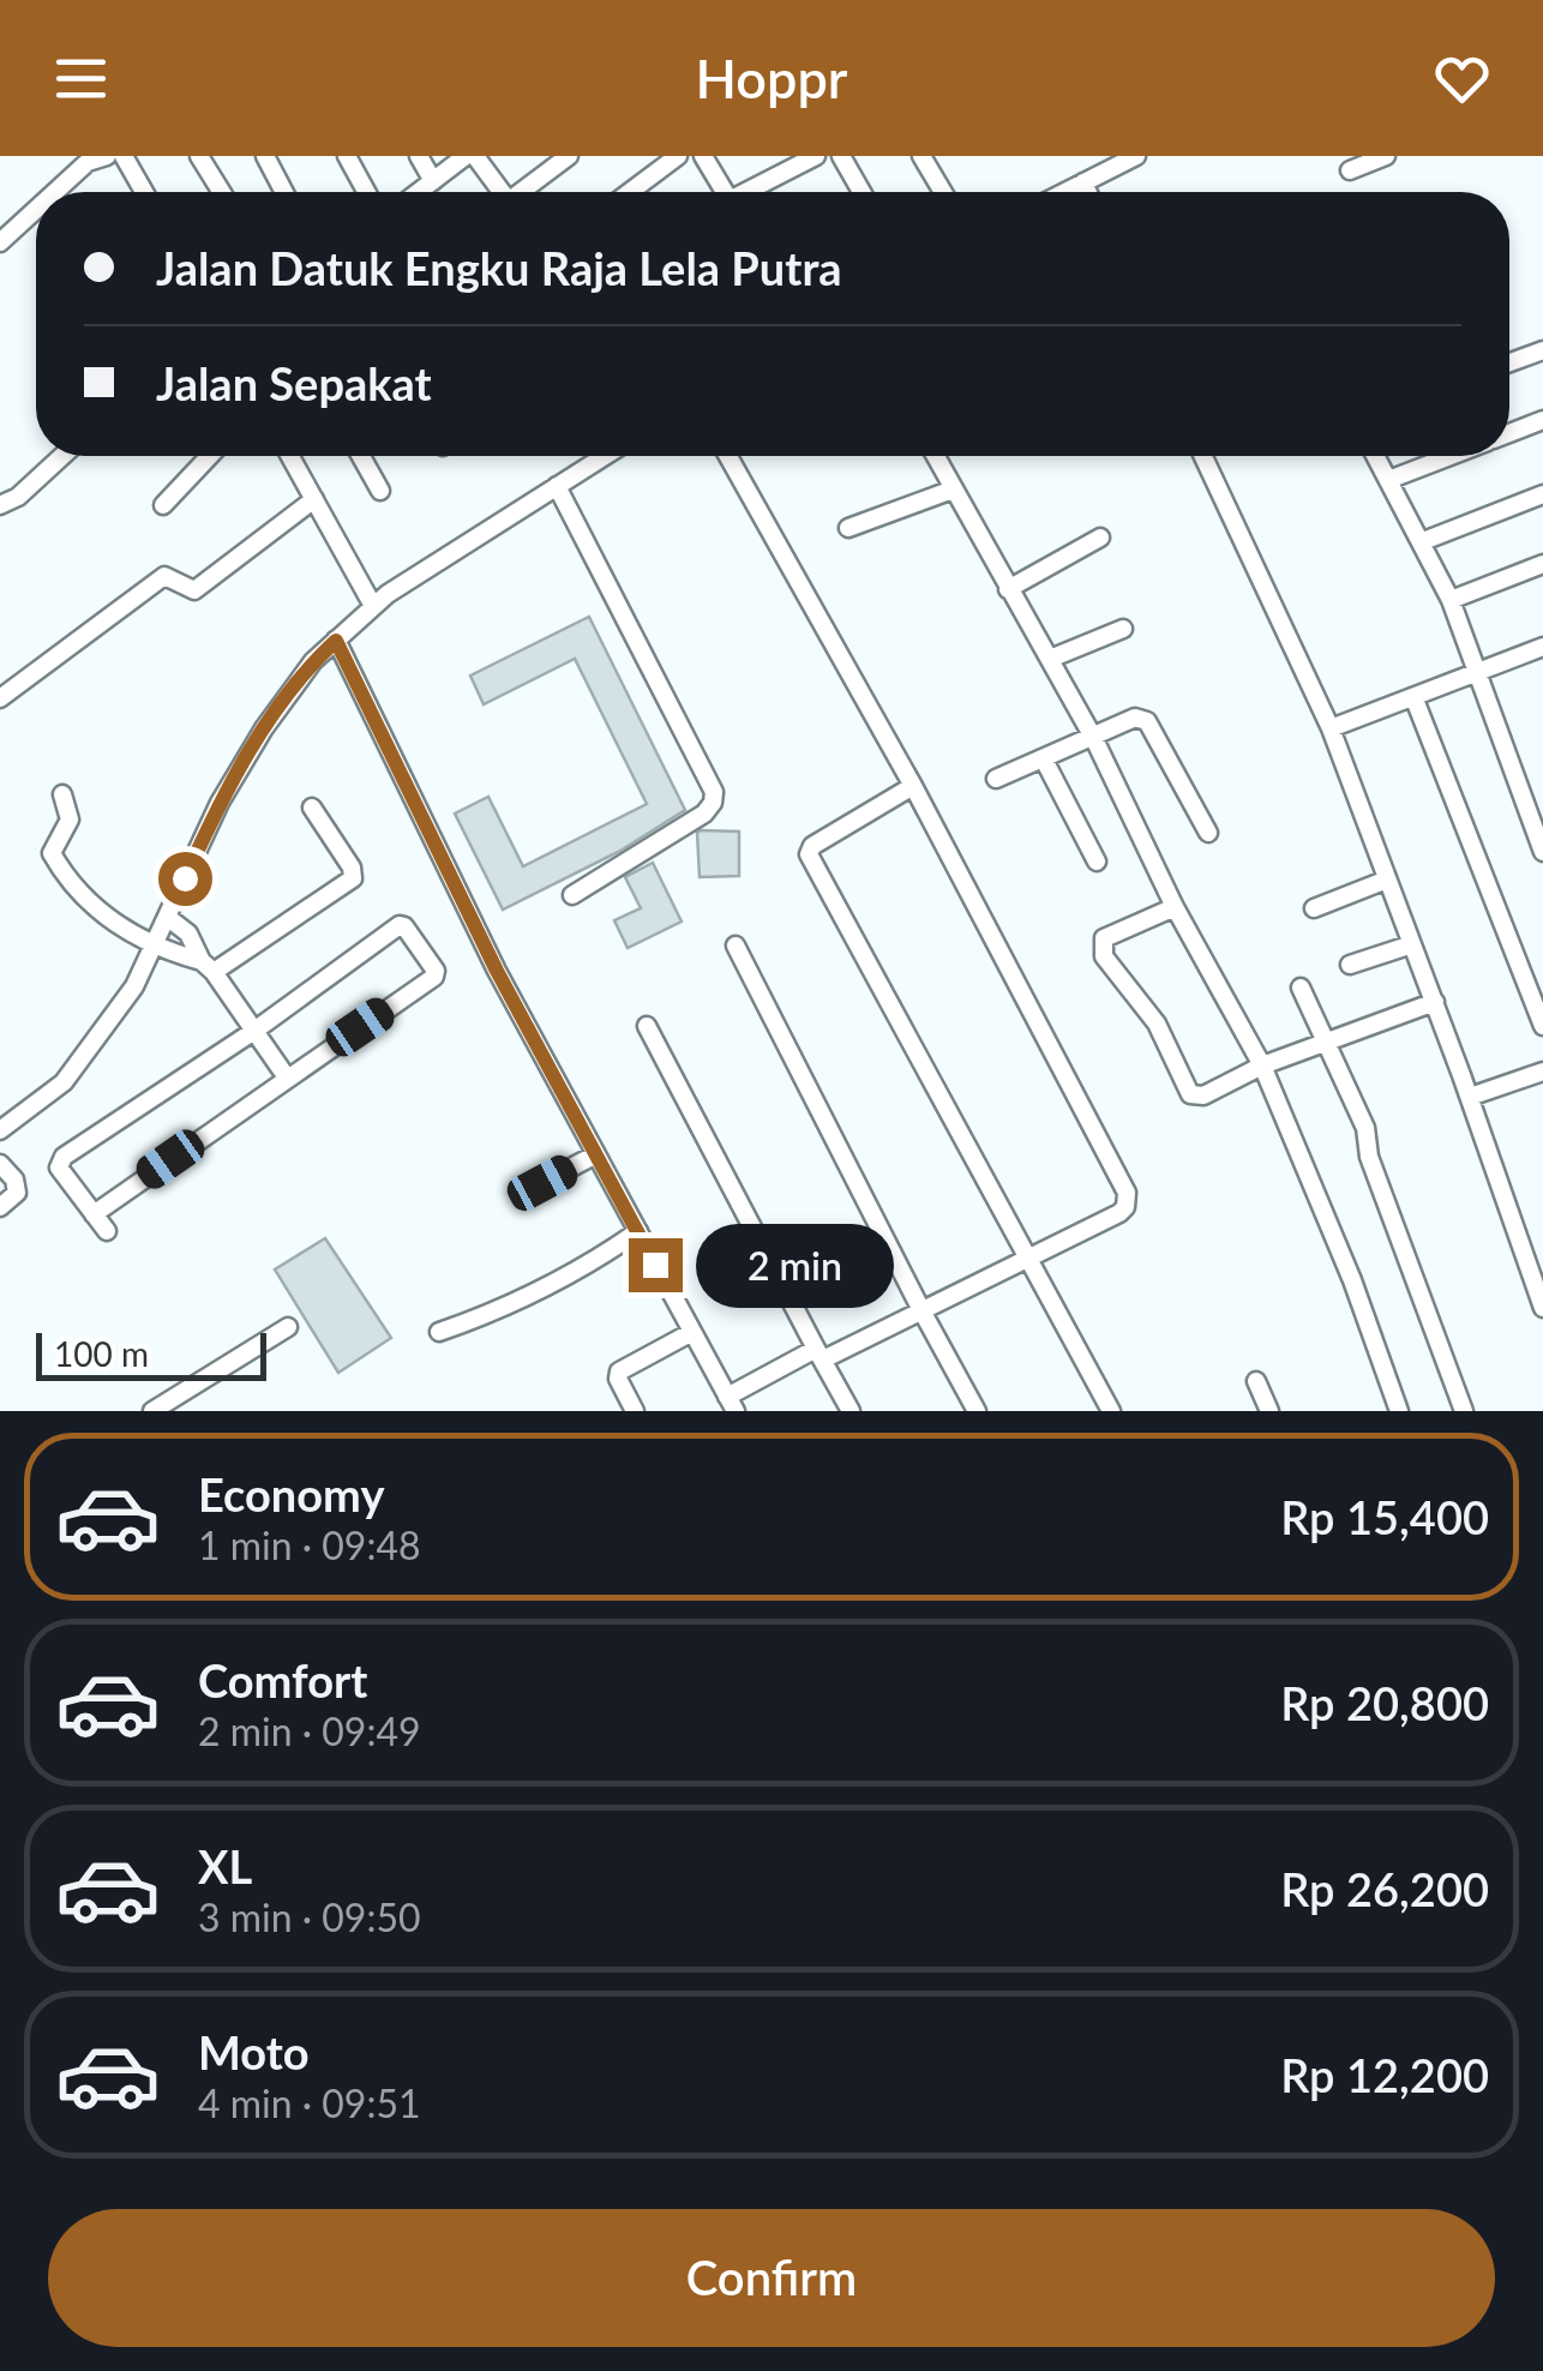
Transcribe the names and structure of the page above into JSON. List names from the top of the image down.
{
  "scale_bar": "100 m",
  "page": {
    "header": "Hoppr",
    "banner": ["Jalan Datuk Engku Raja Lela Putra", "Jalan Sepakat"],
    "bubble": "2 min",
    "scale": "100 m",
    "list": [
      {
        "name": "Economy",
        "note": "1 min · 09:48",
        "value": "Rp 15,400"
      },
      {
        "name": "Comfort",
        "note": "2 min · 09:49",
        "value": "Rp 20,800"
      },
      {
        "name": "XL",
        "note": "3 min · 09:50",
        "value": "Rp 26,200"
      },
      {
        "name": "Moto",
        "note": "4 min · 09:51",
        "value": "Rp 12,200"
      }
    ],
    "buttons": "Confirm"
  }
}
